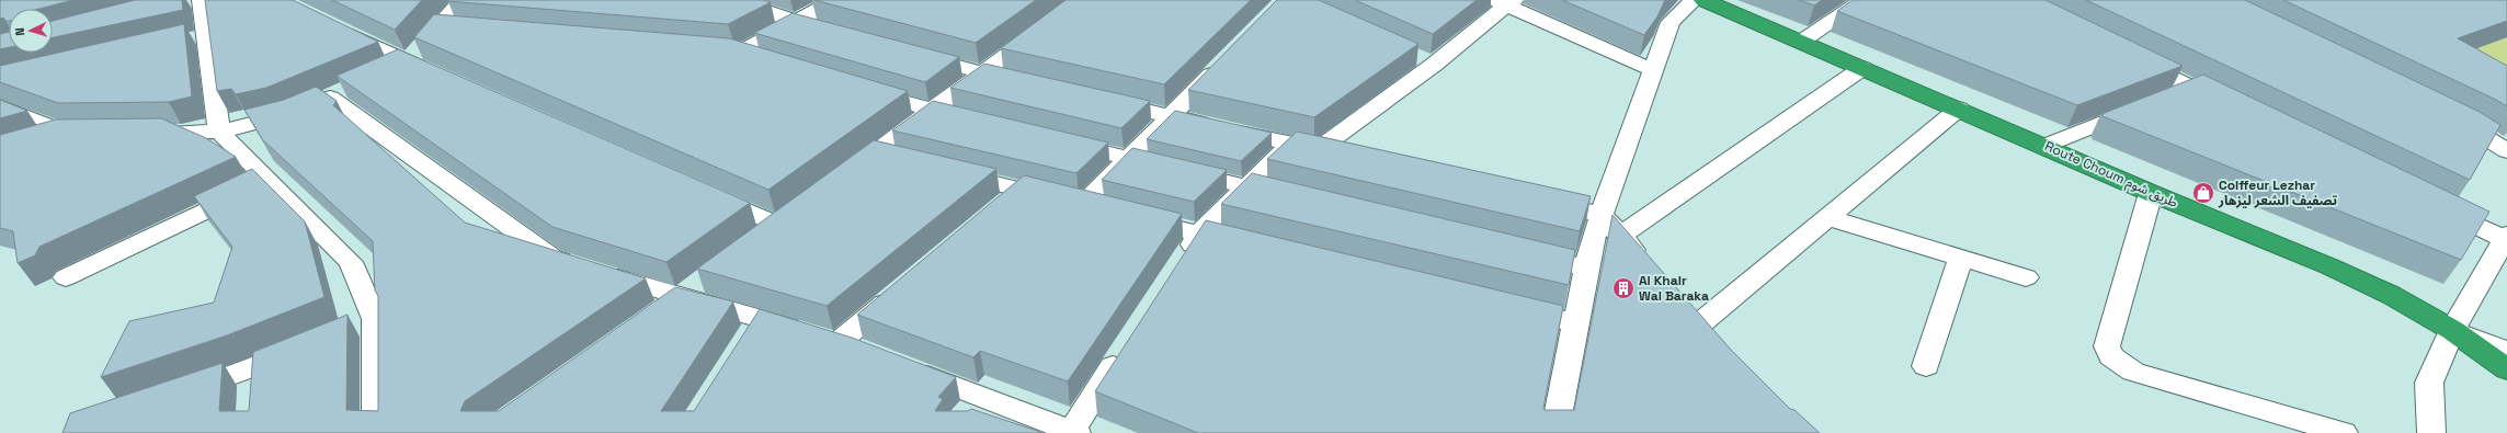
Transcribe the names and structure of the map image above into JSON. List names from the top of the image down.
{
  "streets": {
    "highway": ["Route Choum طريق شوم"]
  },
  "places": {
    "shop": ["Coiffeur Lezhar تصفيف الشعر ليزهار"],
    "building": ["Al Khair Wal Baraka"]
  },
  "north": "left"
}
